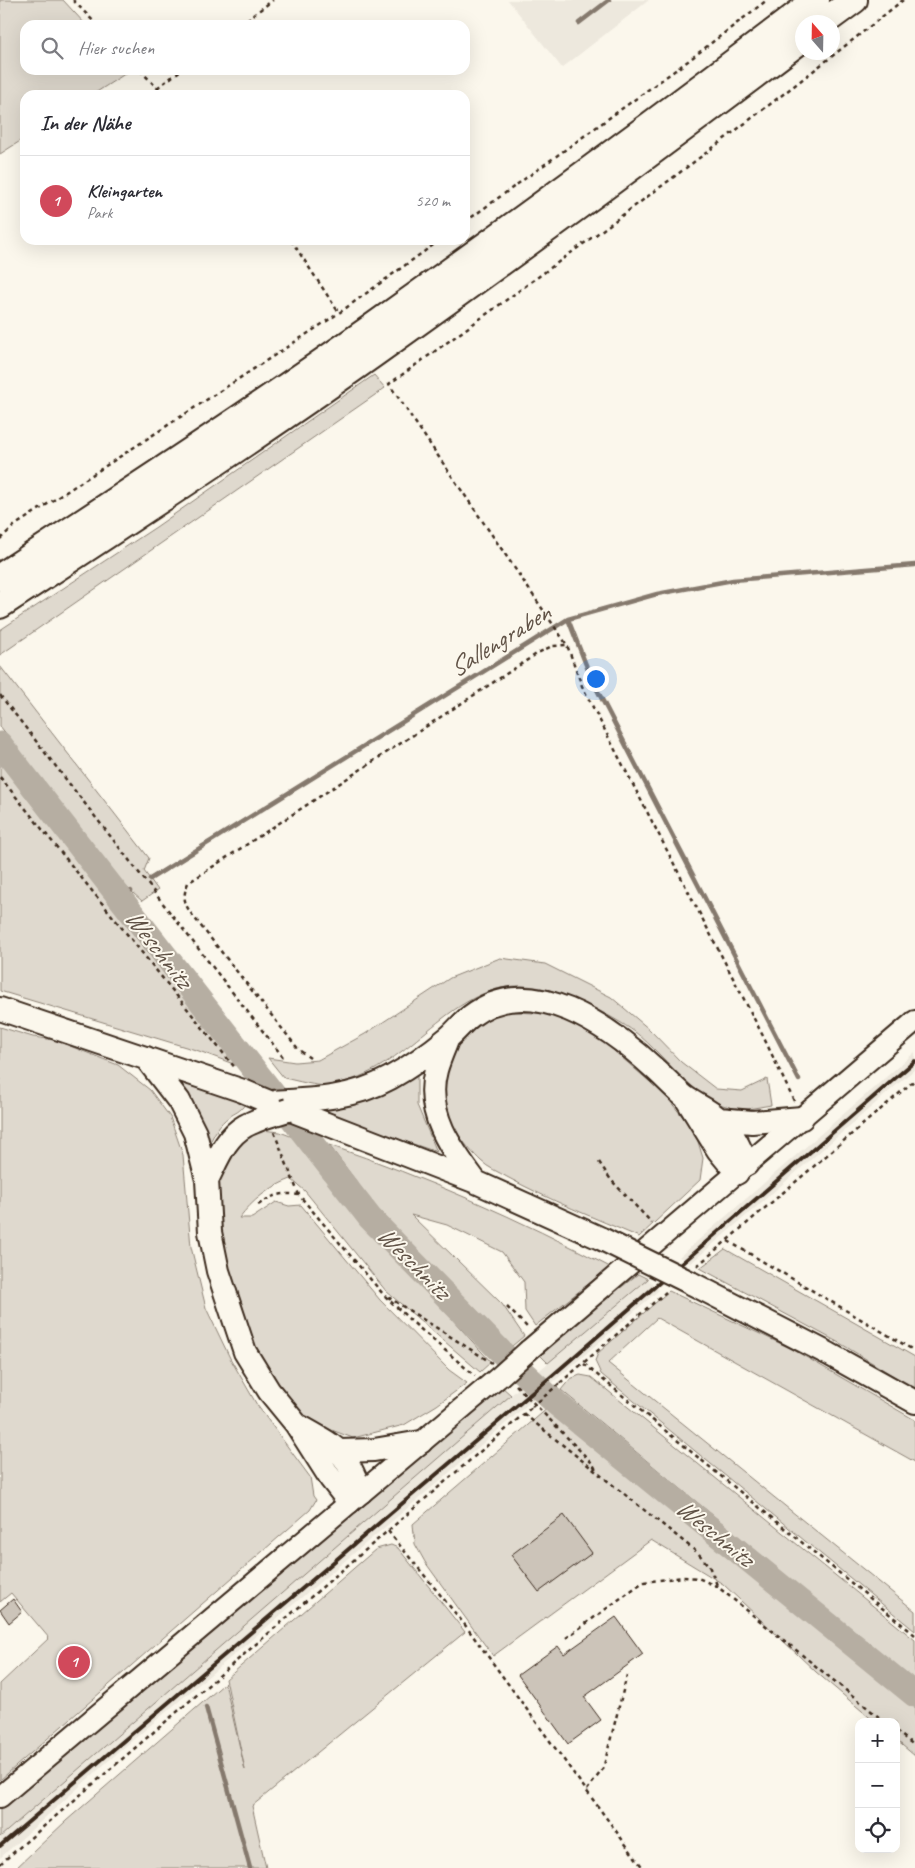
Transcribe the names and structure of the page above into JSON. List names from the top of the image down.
{
  "water": ["Sallengraben", "Weschnitz"],
  "north": "top",
  "page": {
    "search": "Hier suchen",
    "heading": "In der Nähe",
    "list": [
      {
        "mark": "1",
        "name": "Kleingarten",
        "note": "Park",
        "value": "520 m"
      }
    ],
    "pins": "1",
    "map_buttons": ["+", "−"]
  }
}
